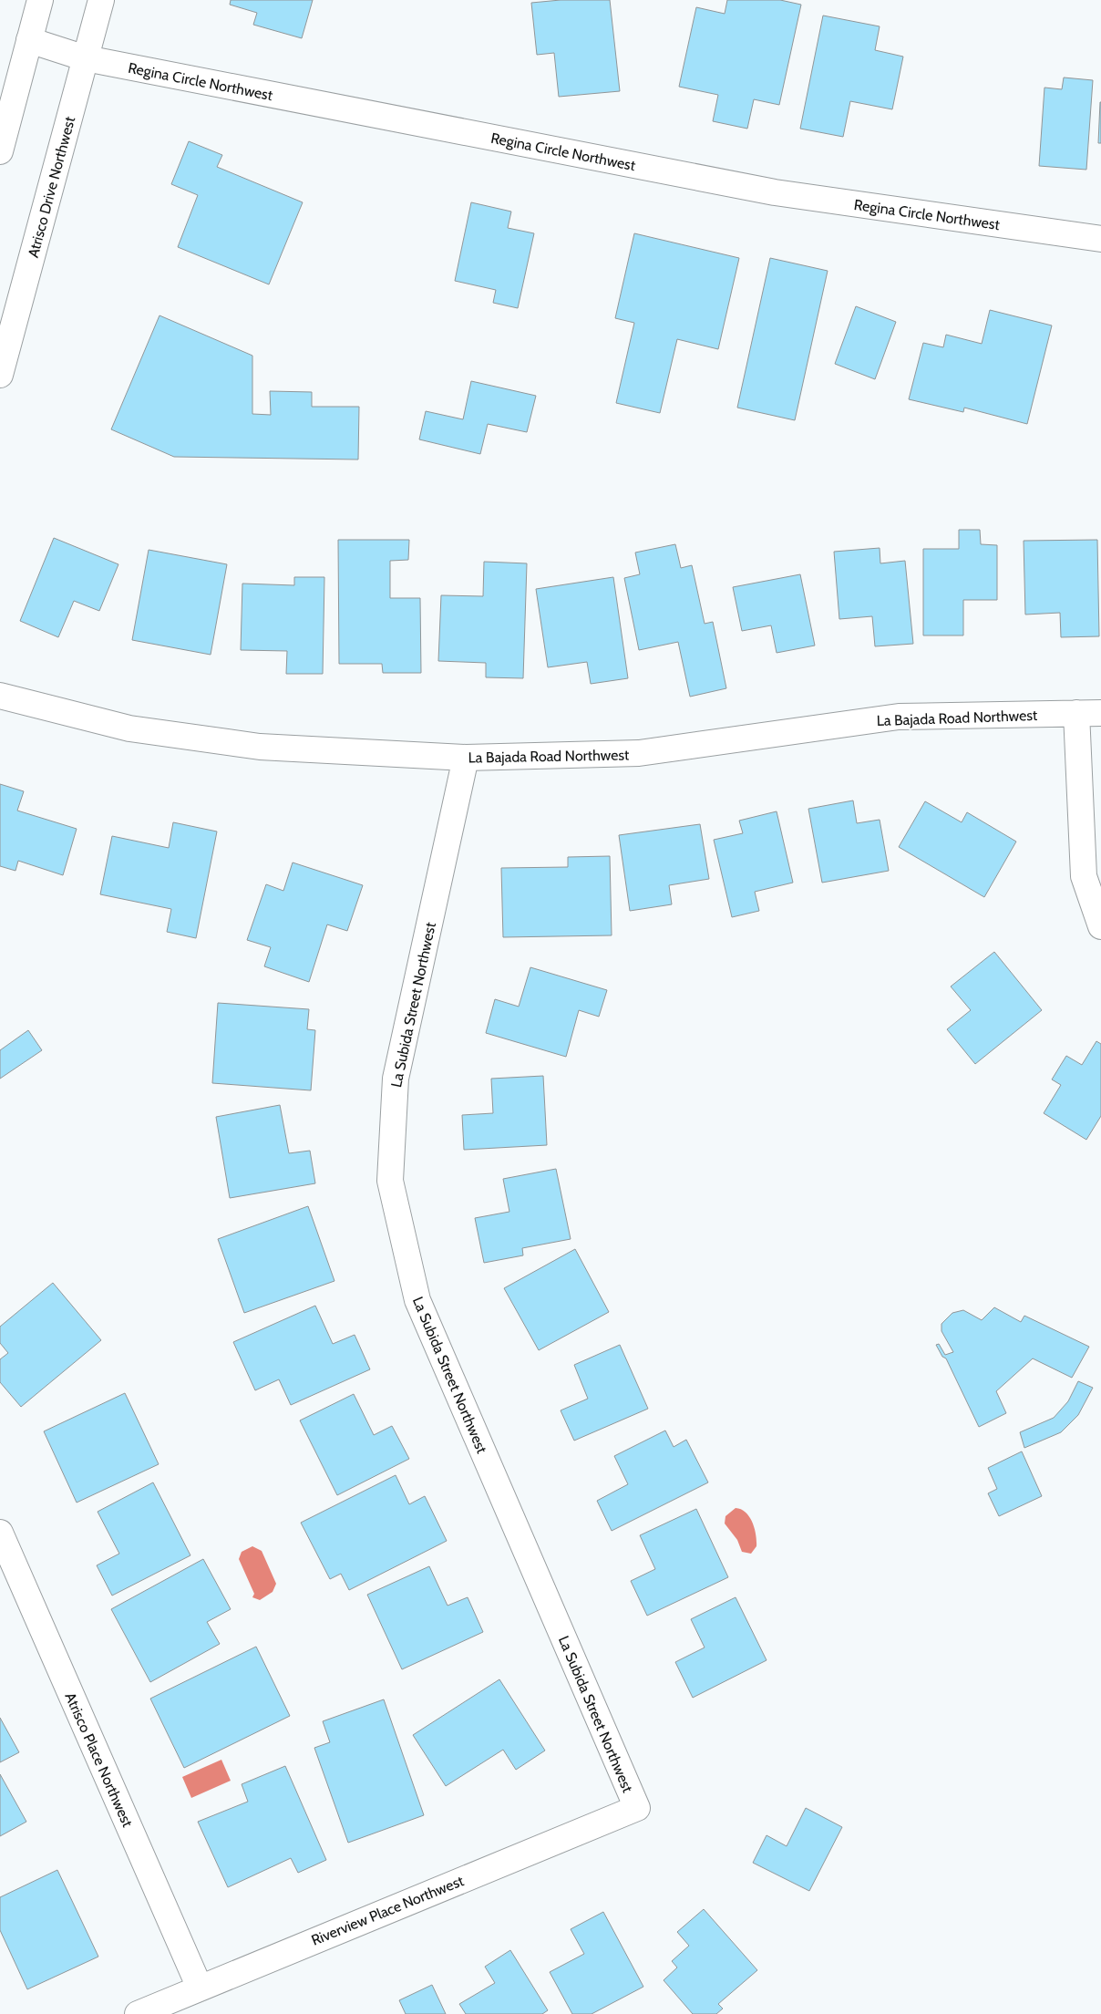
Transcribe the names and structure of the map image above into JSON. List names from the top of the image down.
{
  "streets": {
    "street": [
      "Regina Circle Northwest",
      "Atrisco Drive Northwest",
      "La Bajada Road Northwest",
      "La Subida Street Northwest",
      "Atrisco Place Northwest",
      "Riverview Place Northwest"
    ]
  },
  "crossings": [
    ["Regina Circle Northwest", "Atrisco Drive Northwest"],
    ["La Bajada Road Northwest", "La Subida Street Northwest"],
    ["La Subida Street Northwest", "Riverview Place Northwest"],
    ["Atrisco Place Northwest", "Riverview Place Northwest"]
  ]
}
